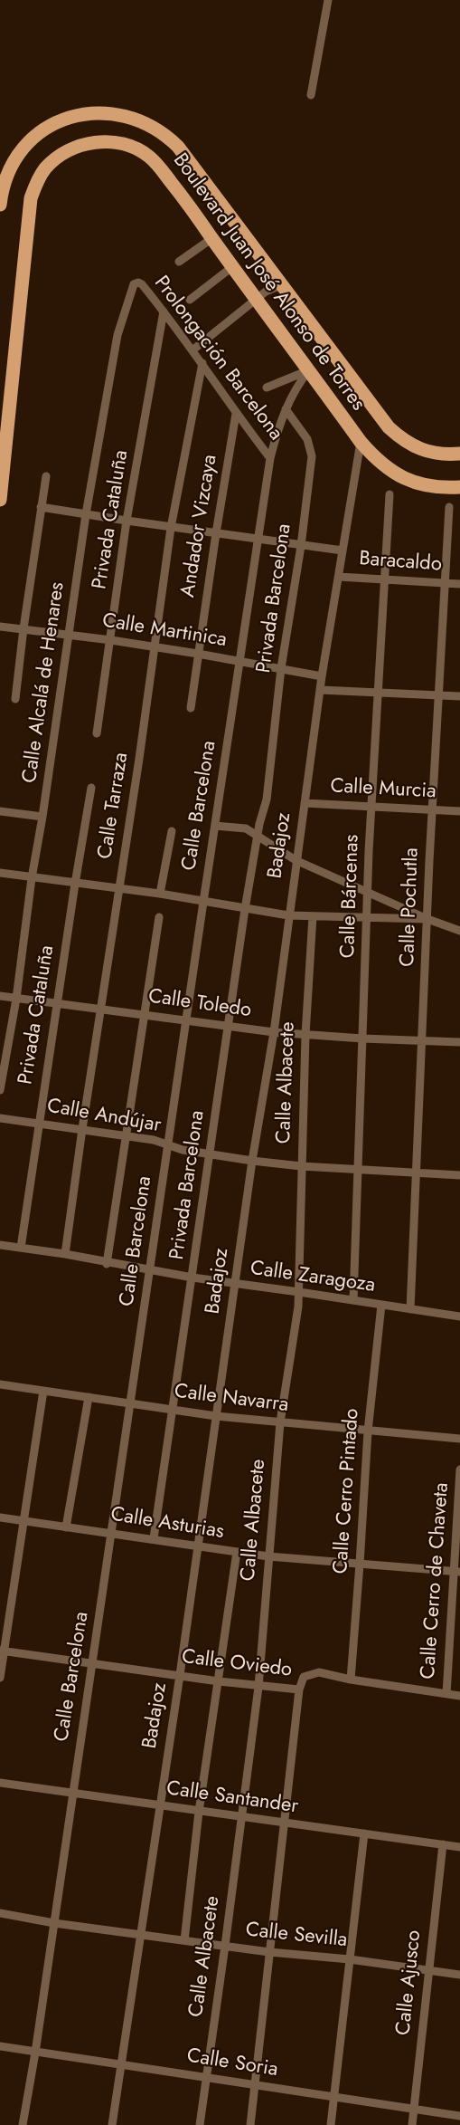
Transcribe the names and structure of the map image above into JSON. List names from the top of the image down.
{
  "streets": {
    "main road": ["Boulevard Juan José Alonso de Torres"],
    "street": [
      "Prolongación Barcelona",
      "Privada Cataluña",
      "Andador Vizcaya",
      "Baracaldo",
      "Privada Barcelona",
      "Calle Martinica",
      "Calle Alcalá de Henares",
      "Calle Murcia",
      "Calle Tarraza",
      "Calle Barcelona",
      "Badajoz",
      "Calle Bárcenas",
      "Calle Pochutla",
      "Calle Toledo",
      "Calle Albacete",
      "Calle Andújar",
      "Calle Zaragoza",
      "Calle Navarra",
      "Calle Cerro Pintado",
      "Calle Asturias",
      "Calle Cerro de Chaveta",
      "Calle Oviedo",
      "Calle Santander",
      "Calle Sevilla",
      "Calle Ajusco",
      "Calle Soria"
    ]
  },
  "crossings": [
    ["Boulevard Juan José Alonso de Torres", "Calle Barcelona"],
    ["Boulevard Juan José Alonso de Torres", "Badajoz"],
    ["Prolongación Barcelona", "Privada Cataluña"],
    ["Prolongación Barcelona", "Andador Vizcaya"],
    ["Prolongación Barcelona", "Calle Alcalá de Henares"],
    ["Prolongación Barcelona", "Calle Tarraza"],
    ["Prolongación Barcelona", "Calle Barcelona"],
    ["Privada Cataluña", "Calle Martinica"],
    ["Privada Cataluña", "Calle Toledo"],
    ["Privada Cataluña", "Calle Andújar"],
    ["Privada Cataluña", "Calle Zaragoza"],
    ["Andador Vizcaya", "Calle Martinica"],
    ["Baracaldo", "Badajoz"],
    ["Baracaldo", "Calle Bárcenas"],
    ["Baracaldo", "Calle Pochutla"],
    ["Privada Barcelona", "Calle Martinica"],
    ["Privada Barcelona", "Calle Barcelona"],
    ["Privada Barcelona", "Calle Toledo"],
    ["Privada Barcelona", "Calle Andújar"],
    ["Privada Barcelona", "Calle Zaragoza"],
    ["Privada Barcelona", "Calle Navarra"],
    ["Privada Barcelona", "Calle Asturias"],
    ["Calle Martinica", "Calle Alcalá de Henares"],
    ["Calle Martinica", "Calle Tarraza"],
    ["Calle Martinica", "Calle Barcelona"],
    ["Calle Martinica", "Badajoz"],
    ["Calle Alcalá de Henares", "Calle Toledo"],
    ["Calle Murcia", "Badajoz"],
    ["Calle Murcia", "Calle Bárcenas"],
    ["Calle Murcia", "Calle Pochutla"],
    ["Calle Tarraza", "Calle Toledo"],
    ["Calle Tarraza", "Calle Andújar"],
    ["Calle Tarraza", "Calle Zaragoza"],
    ["Calle Barcelona", "Calle Toledo"],
    ["Calle Barcelona", "Calle Andújar"],
    ["Calle Barcelona", "Calle Zaragoza"],
    ["Calle Barcelona", "Calle Navarra"],
    ["Calle Barcelona", "Calle Asturias"],
    ["Calle Barcelona", "Calle Oviedo"],
    ["Calle Barcelona", "Calle Santander"],
    ["Calle Barcelona", "Calle Sevilla"],
    ["Calle Barcelona", "Calle Soria"],
    ["Badajoz", "Calle Toledo"],
    ["Badajoz", "Calle Andújar"],
    ["Badajoz", "Calle Zaragoza"],
    ["Badajoz", "Calle Navarra"],
    ["Badajoz", "Calle Asturias"],
    ["Badajoz", "Calle Oviedo"],
    ["Badajoz", "Calle Santander"],
    ["Badajoz", "Calle Sevilla"],
    ["Badajoz", "Calle Soria"],
    ["Calle Bárcenas", "Calle Toledo"],
    ["Calle Bárcenas", "Calle Andújar"],
    ["Calle Bárcenas", "Calle Zaragoza"],
    ["Calle Pochutla", "Calle Toledo"],
    ["Calle Pochutla", "Calle Andújar"],
    ["Calle Pochutla", "Calle Zaragoza"],
    ["Calle Toledo", "Calle Albacete"],
    ["Calle Albacete", "Calle Andújar"],
    ["Calle Albacete", "Calle Zaragoza"],
    ["Calle Albacete", "Calle Navarra"],
    ["Calle Albacete", "Calle Asturias"],
    ["Calle Albacete", "Calle Oviedo"],
    ["Calle Albacete", "Calle Santander"],
    ["Calle Albacete", "Calle Sevilla"],
    ["Calle Albacete", "Calle Soria"],
    ["Calle Zaragoza", "Calle Cerro Pintado"],
    ["Calle Navarra", "Calle Cerro Pintado"],
    ["Calle Cerro Pintado", "Calle Asturias"],
    ["Calle Cerro Pintado", "Calle Oviedo"],
    ["Calle Asturias", "Calle Cerro de Chaveta"],
    ["Calle Cerro de Chaveta", "Calle Oviedo"],
    ["Calle Santander", "Calle Ajusco"],
    ["Calle Sevilla", "Calle Ajusco"],
    ["Calle Ajusco", "Calle Soria"]
  ]
}
